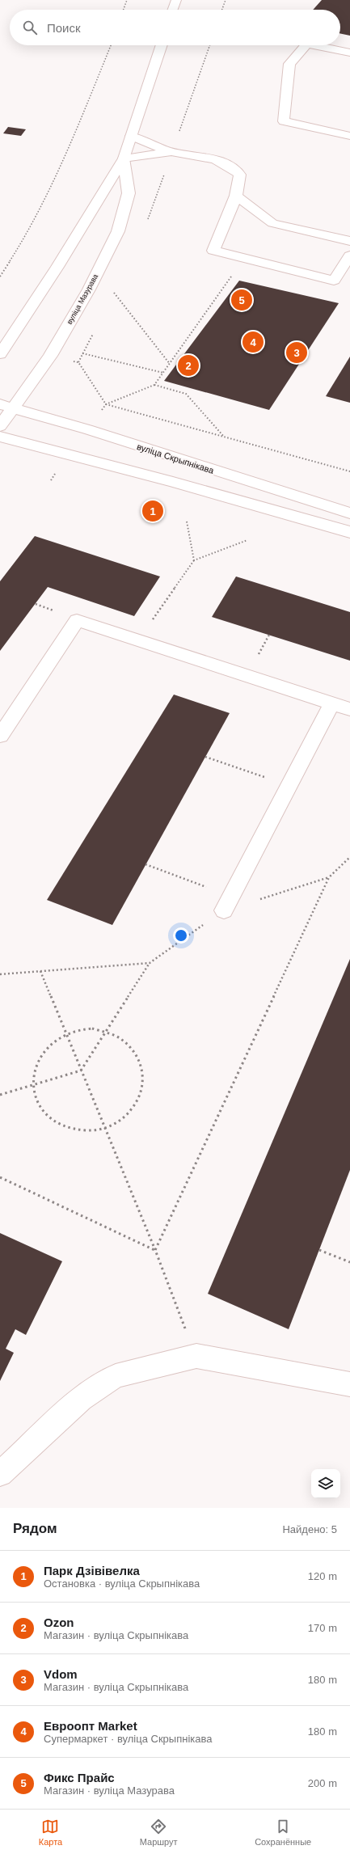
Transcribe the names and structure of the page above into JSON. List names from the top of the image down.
{
  "streets": {
    "main road": ["вуліца Мазурава", "вуліца Скрыпнікава"]
  },
  "crossings": [
    ["вуліца Мазурава", "вуліца Скрыпнікава"]
  ],
  "page": {
    "search": "Поиск",
    "pins": [
      "5",
      "4",
      "3",
      "2",
      "1"
    ],
    "heading": ["Рядом", "Найдено: 5"],
    "list": [
      {
        "mark": "1",
        "name": "Парк Дзівівелка",
        "note": "Остановка · вуліца Скрыпнікава",
        "value": "120 m"
      },
      {
        "mark": "2",
        "name": "Ozon",
        "note": "Магазин · вуліца Скрыпнікава",
        "value": "170 m"
      },
      {
        "mark": "3",
        "name": "Vdom",
        "note": "Магазин · вуліца Скрыпнікава",
        "value": "180 m"
      },
      {
        "mark": "4",
        "name": "Евроопт Market",
        "note": "Супермаркет · вуліца Скрыпнікава",
        "value": "180 m"
      },
      {
        "mark": "5",
        "name": "Фикс Прайс",
        "note": "Магазин · вуліца Мазурава",
        "value": "200 m"
      }
    ],
    "nav": ["Карта", "Маршрут", "Сохранённые"]
  }
}
